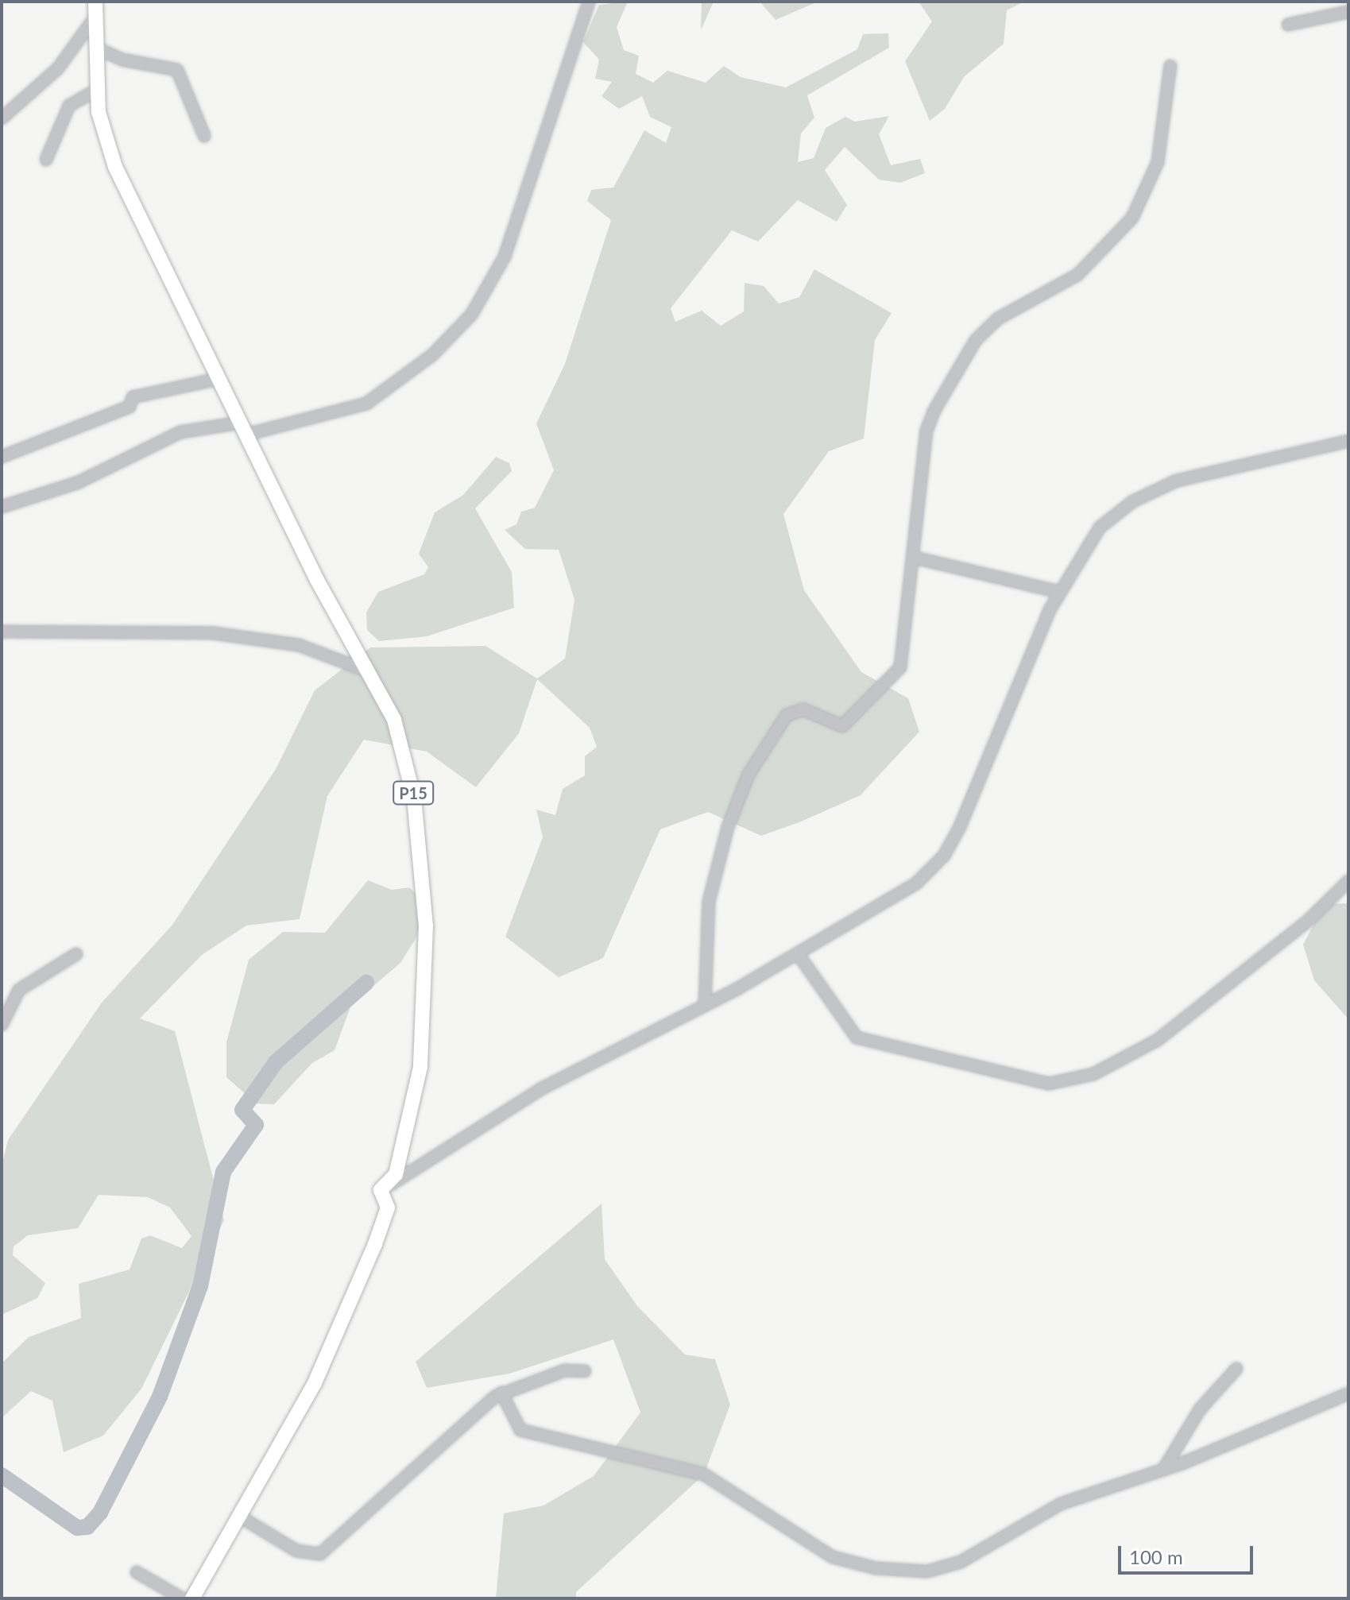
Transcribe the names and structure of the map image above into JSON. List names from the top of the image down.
{
  "streets": {
    "main road": ["P15"]
  },
  "scale_bar": "100 m"
}
